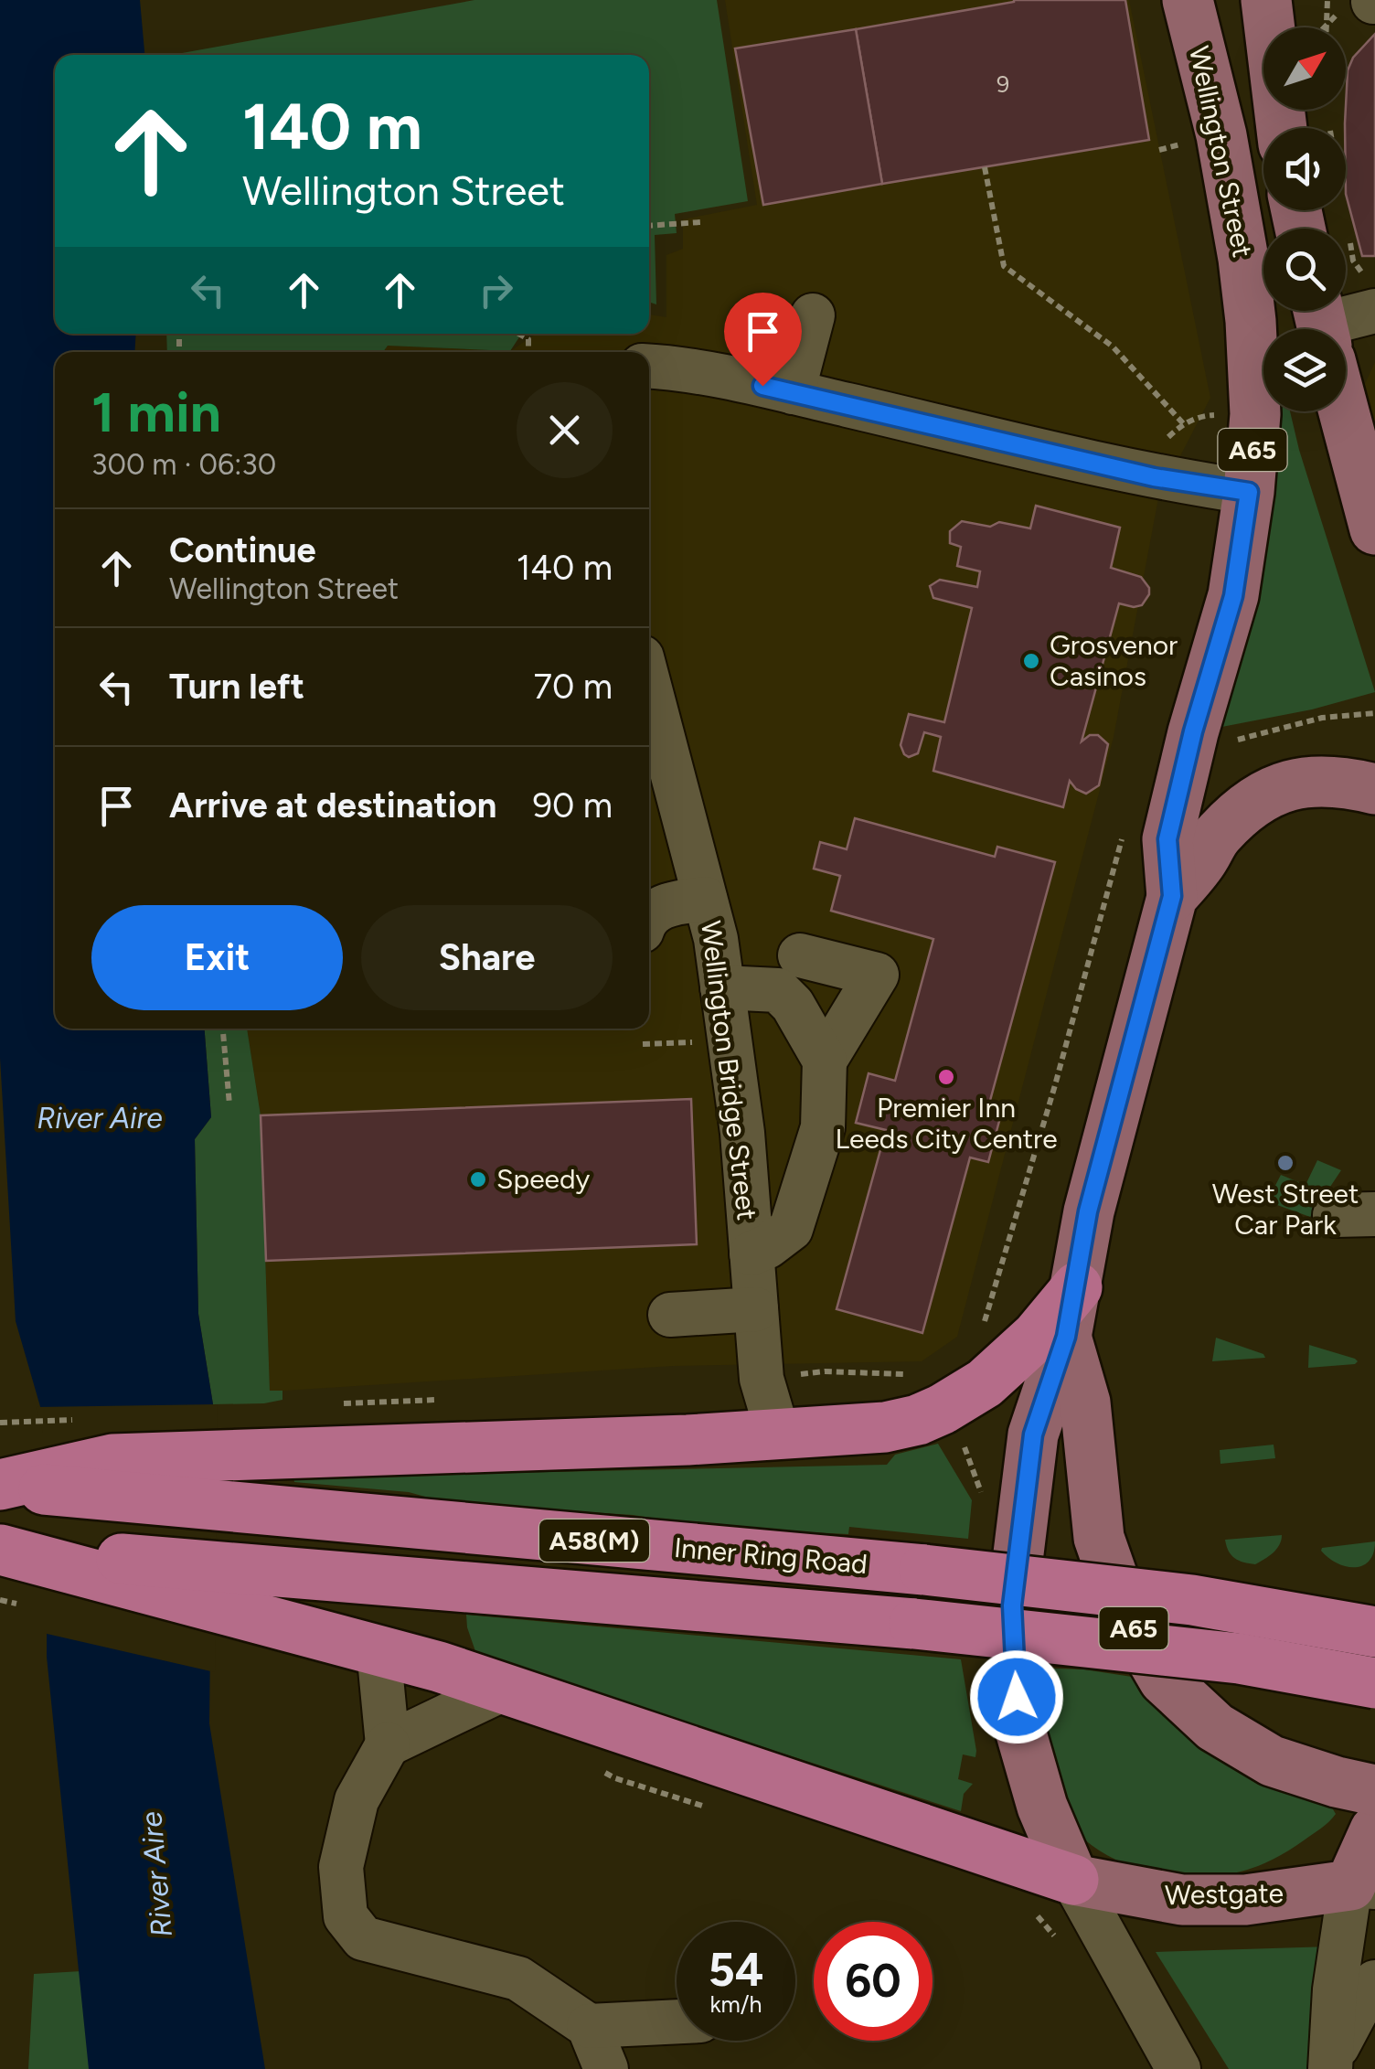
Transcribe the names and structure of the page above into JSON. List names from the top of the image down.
{
  "streets": {
    "highway": ["A58(M)", "Inner Ring Road"],
    "main road": ["Wellington Street", "A65", "Westgate"],
    "street": ["Wellington Bridge Street"]
  },
  "crossings": [
    ["Wellington Street", "A65"],
    ["A65", "Westgate"]
  ],
  "water": ["River Aire"],
  "places": [
    "Grosvenor Casinos",
    "Premier Inn Leeds City Centre",
    "West Street Car Park",
    "Speedy"
  ],
  "house_numbers": ["9"],
  "north": "top right",
  "page": {
    "turn": ["140 m", "Wellington Street"],
    "heading": ["1 min", "300 m · 06:30"],
    "list": [
      {
        "name": "Continue",
        "note": "Wellington Street",
        "value": "140 m"
      },
      {
        "name": "Turn left",
        "value": "70 m"
      },
      {
        "name": "Arrive at destination",
        "value": "90 m"
      }
    ],
    "buttons": ["Exit", "Share"],
    "speed": "54 km/h",
    "limit": "60"
  }
}
